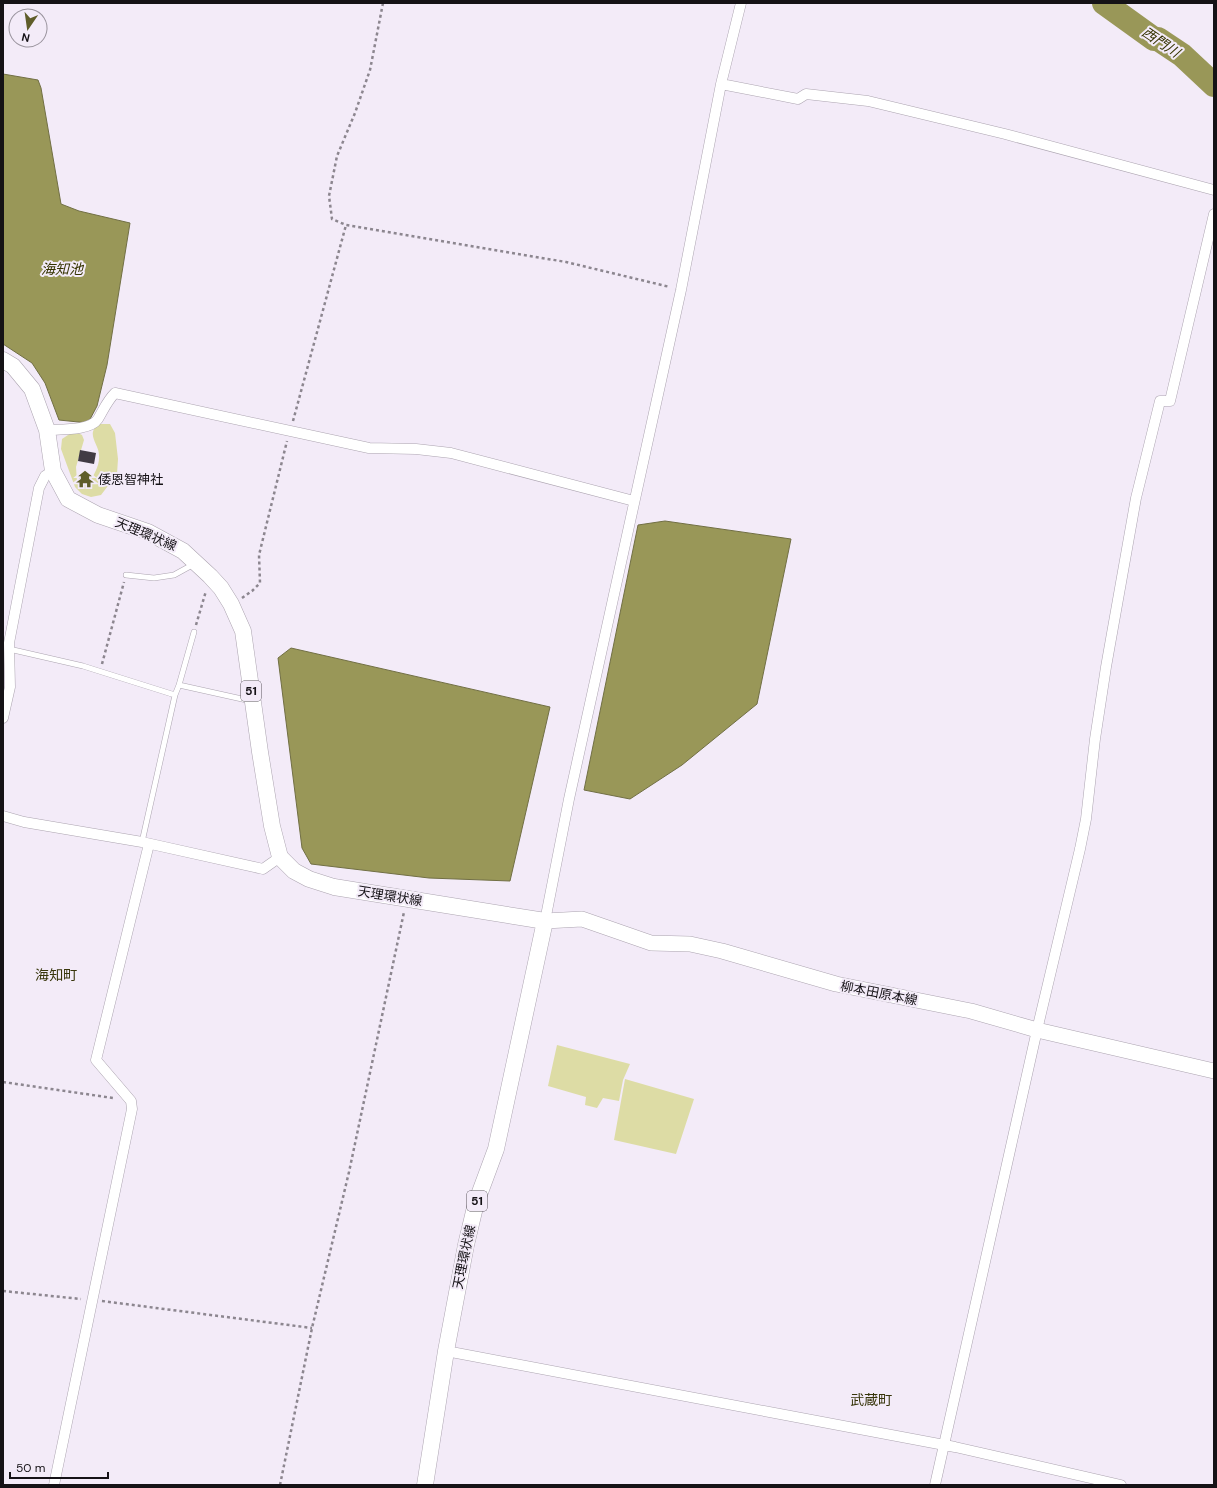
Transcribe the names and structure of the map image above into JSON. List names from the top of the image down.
{
  "streets": {
    "main road": ["天理環状線", "51", "柳本田原本線"]
  },
  "crossings": [
    ["天理環状線", "柳本田原本線"]
  ],
  "districts": ["海知町", "武蔵町"],
  "water": ["西門川", "海知池"],
  "places": {
    "temple": ["倭恩智神社"]
  },
  "scale_bar": "50 m",
  "north": "bottom"
}
